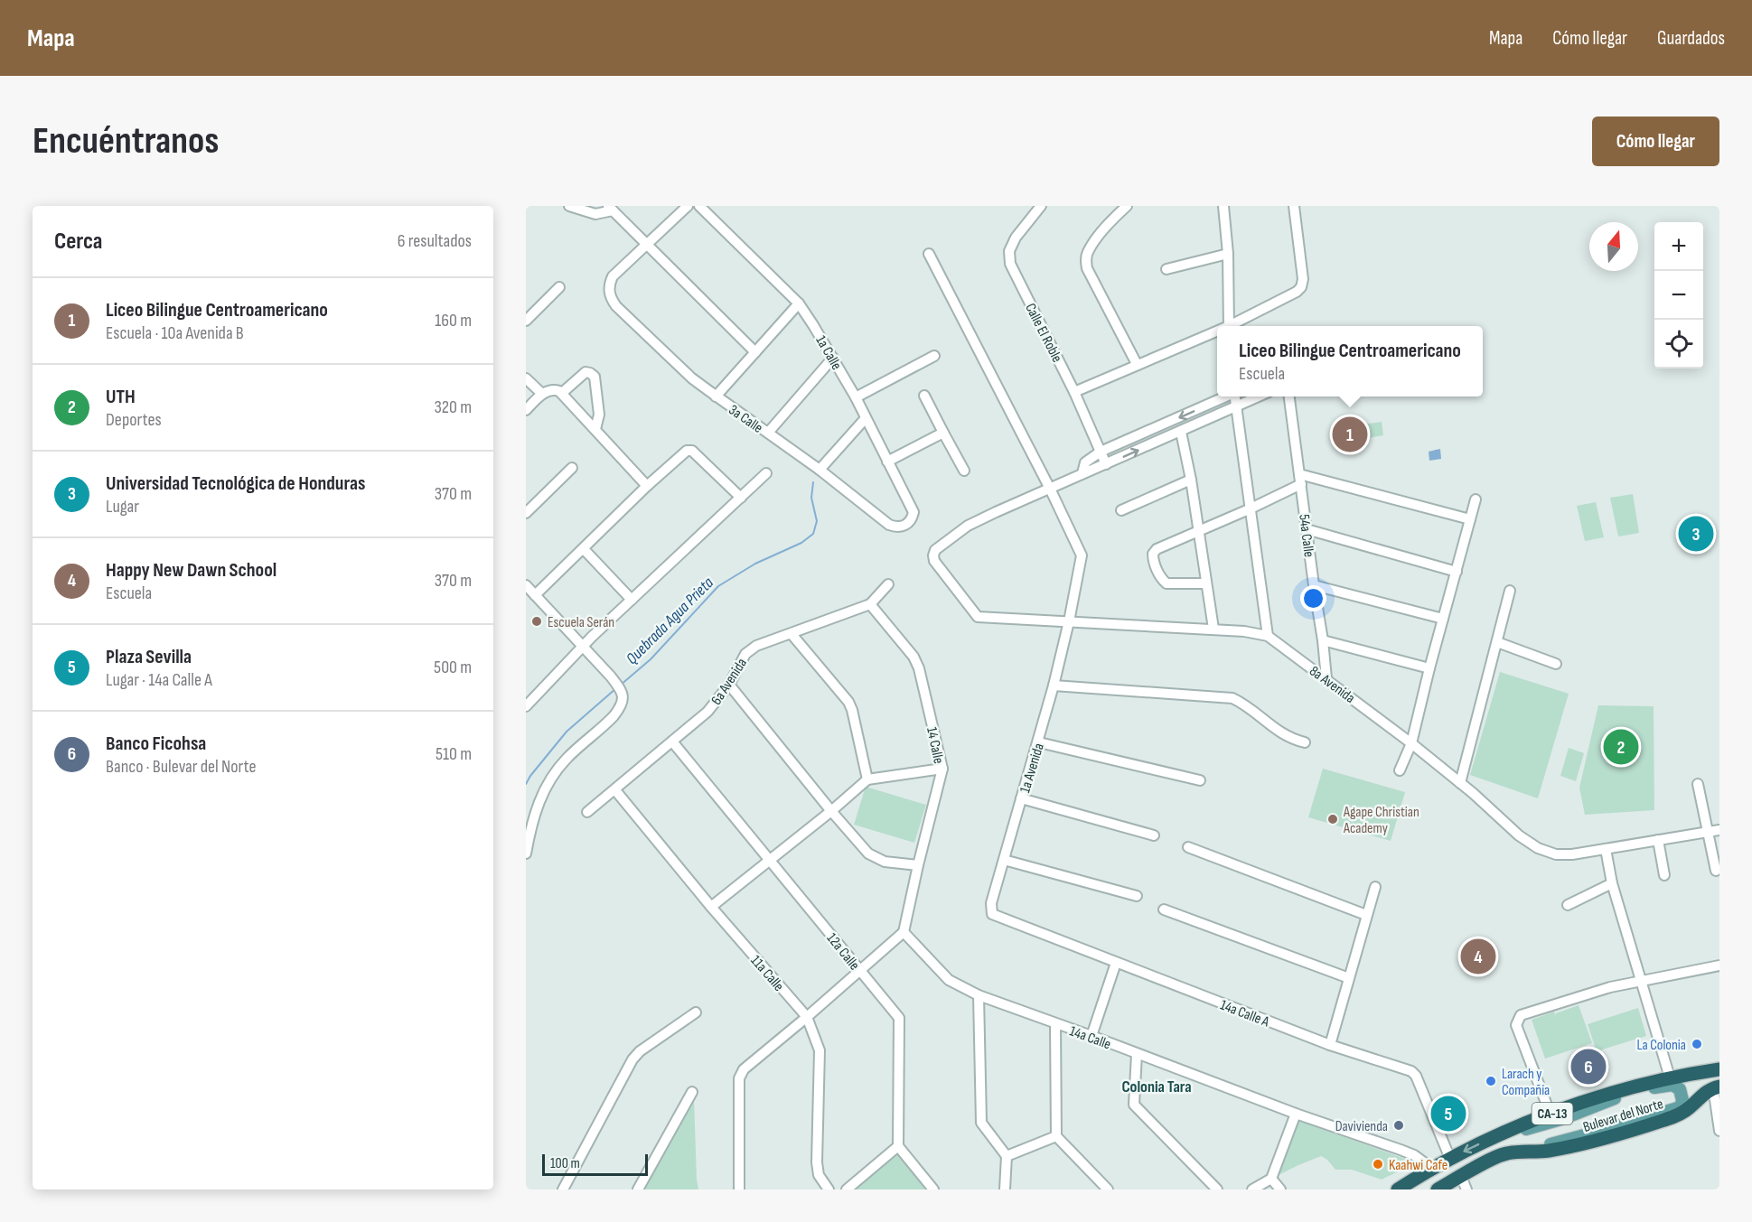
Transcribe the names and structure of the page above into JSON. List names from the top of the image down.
{
  "streets": {
    "highway": ["CA-13", "Bulevar del Norte"],
    "street": [
      "Calle El Roble",
      "1a Calle",
      "3a Calle",
      "54a Calle",
      "6a Avenida",
      "8a Avenida",
      "14 Calle",
      "1a Avenida",
      "12a Calle",
      "11a Calle",
      "14a Calle A",
      "14a Calle"
    ]
  },
  "crossings": [
    ["1a Calle", "3a Calle"],
    ["54a Calle", "8a Avenida"],
    ["6a Avenida", "14 Calle"],
    ["6a Avenida", "12a Calle"],
    ["6a Avenida", "11a Calle"],
    ["8a Avenida", "1a Avenida"],
    ["14 Calle", "14a Calle"],
    ["1a Avenida", "14a Calle A"],
    ["14a Calle A", "Bulevar del Norte"],
    ["14a Calle", "Bulevar del Norte"]
  ],
  "districts": ["Colonia Tara"],
  "water": ["Quebrada Agua Prieta"],
  "places": [
    "Escuela Serán",
    "Agape Christian Academy",
    "La Colonia",
    "Larach y Compañia",
    "Davivienda",
    "Kaahwi Cafe"
  ],
  "scale_bar": "100 m",
  "north": "top",
  "page": {
    "header": "Mapa",
    "nav": ["Mapa", "Cómo llegar", "Guardados"],
    "buttons": "Cómo llegar",
    "title": "Encuéntranos",
    "heading": ["Cerca", "6 resultados"],
    "map_buttons": ["+", "−"],
    "list": [
      {
        "mark": "1",
        "name": "Liceo Bilingue Centroamericano",
        "note": "Escuela · 10a Avenida B",
        "value": "160 m"
      },
      {
        "mark": "2",
        "name": "UTH",
        "note": "Deportes",
        "value": "320 m"
      },
      {
        "mark": "3",
        "name": "Universidad Tecnológica de Honduras",
        "note": "Lugar",
        "value": "370 m"
      },
      {
        "mark": "4",
        "name": "Happy New Dawn School",
        "note": "Escuela",
        "value": "370 m"
      },
      {
        "mark": "5",
        "name": "Plaza Sevilla",
        "note": "Lugar · 14a Calle A",
        "value": "500 m"
      },
      {
        "mark": "6",
        "name": "Banco Ficohsa",
        "note": "Banco · Bulevar del Norte",
        "value": "510 m"
      }
    ],
    "popup": ["Liceo Bilingue Centroamericano", "Escuela"],
    "pins": [
      "1",
      "3",
      "2",
      "4",
      "6",
      "5"
    ],
    "scale": "100 m"
  }
}
